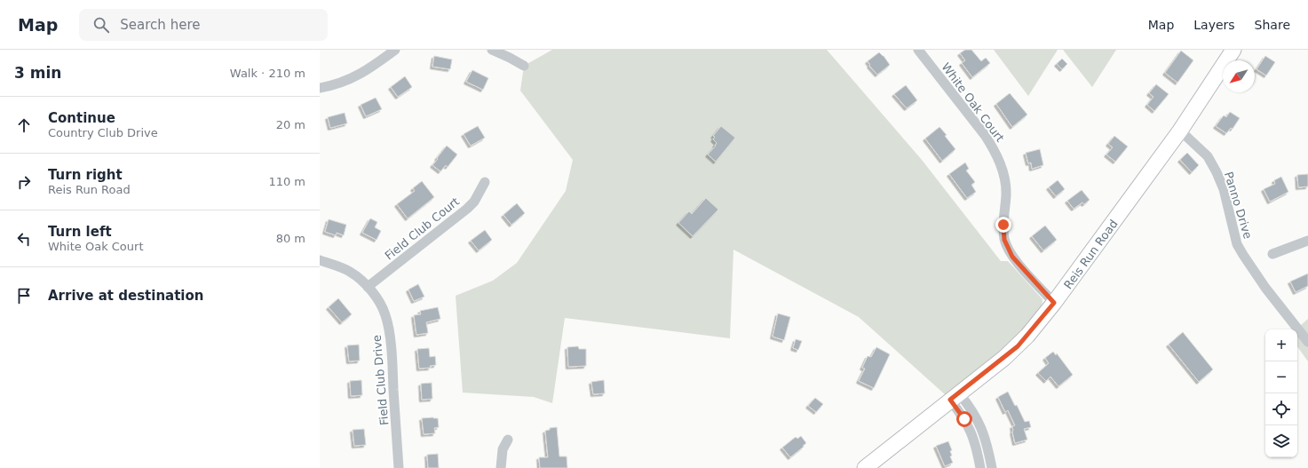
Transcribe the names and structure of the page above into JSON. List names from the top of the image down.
{
  "streets": {
    "main road": ["Reis Run Road"],
    "street": [
      "White Oak Court",
      "Panno Drive",
      "Field Club Court",
      "Field Club Drive"
    ]
  },
  "crossings": [
    ["White Oak Court", "Reis Run Road"],
    ["Panno Drive", "Reis Run Road"],
    ["Field Club Court", "Field Club Drive"]
  ],
  "north": "bottom left",
  "page": {
    "header": "Map",
    "search": "Search here",
    "nav": ["Map", "Layers", "Share"],
    "heading": ["3 min", "Walk · 210 m"],
    "list": [
      ["Continue", "Country Club Drive", "20 m"],
      ["Turn right", "Reis Run Road", "110 m"],
      ["Turn left", "White Oak Court", "80 m"],
      "Arrive at destination"
    ],
    "map_buttons": ["+", "−"]
  }
}
